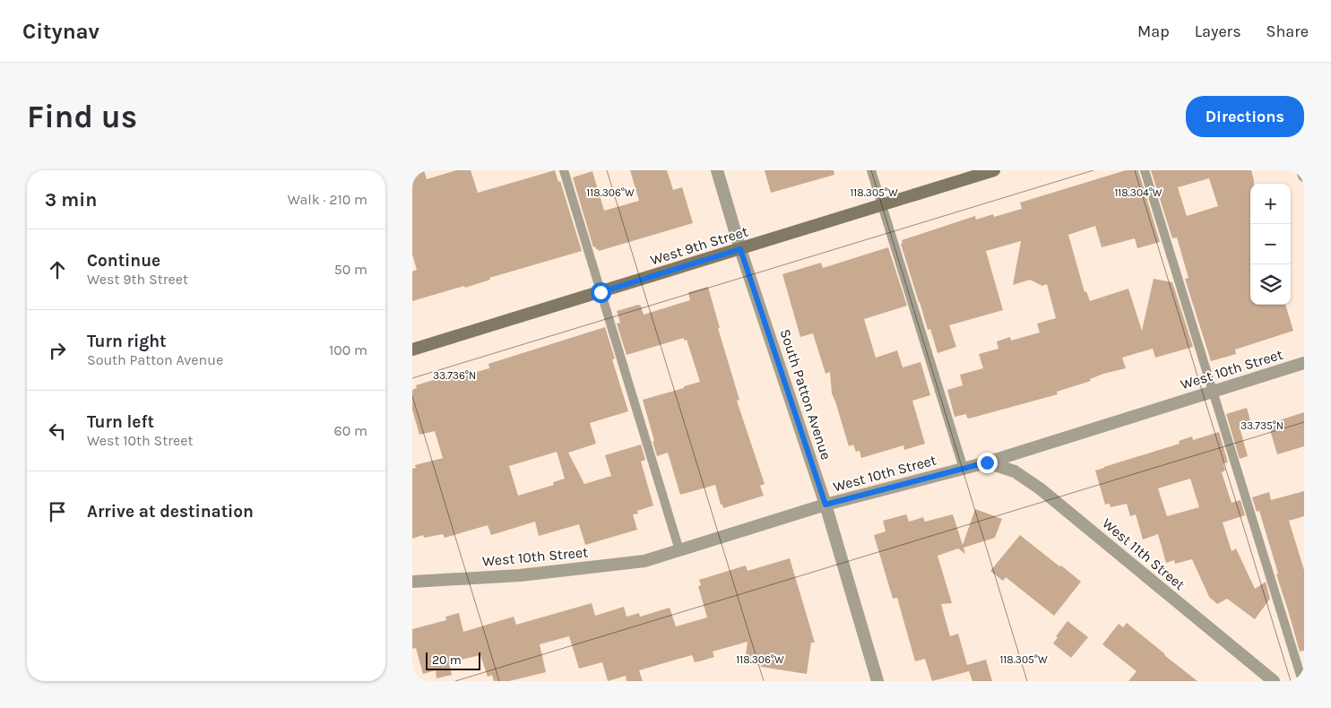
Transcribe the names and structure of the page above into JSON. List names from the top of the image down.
{
  "streets": {
    "main road": ["West 9th Street"],
    "street": ["West 10th Street", "South Patton Avenue", "West 11th Street"]
  },
  "crossings": [
    ["West 9th Street", "South Patton Avenue"],
    ["West 10th Street", "South Patton Avenue"],
    ["West 10th Street", "West 11th Street"]
  ],
  "scale_bar": "20 m",
  "page": {
    "header": "Citynav",
    "nav": ["Map", "Layers", "Share"],
    "buttons": "Directions",
    "title": "Find us",
    "heading": ["3 min", "Walk · 210 m"],
    "map_buttons": ["+", "−"],
    "list": [
      ["Continue", "West 9th Street", "50 m"],
      ["Turn right", "South Patton Avenue", "100 m"],
      ["Turn left", "West 10th Street", "60 m"],
      "Arrive at destination"
    ],
    "scale": "20 m"
  },
  "coordinates": [
    "118.305°W",
    "118.306°W",
    "118.304°W",
    "33.736°N",
    "33.735°N"
  ]
}
